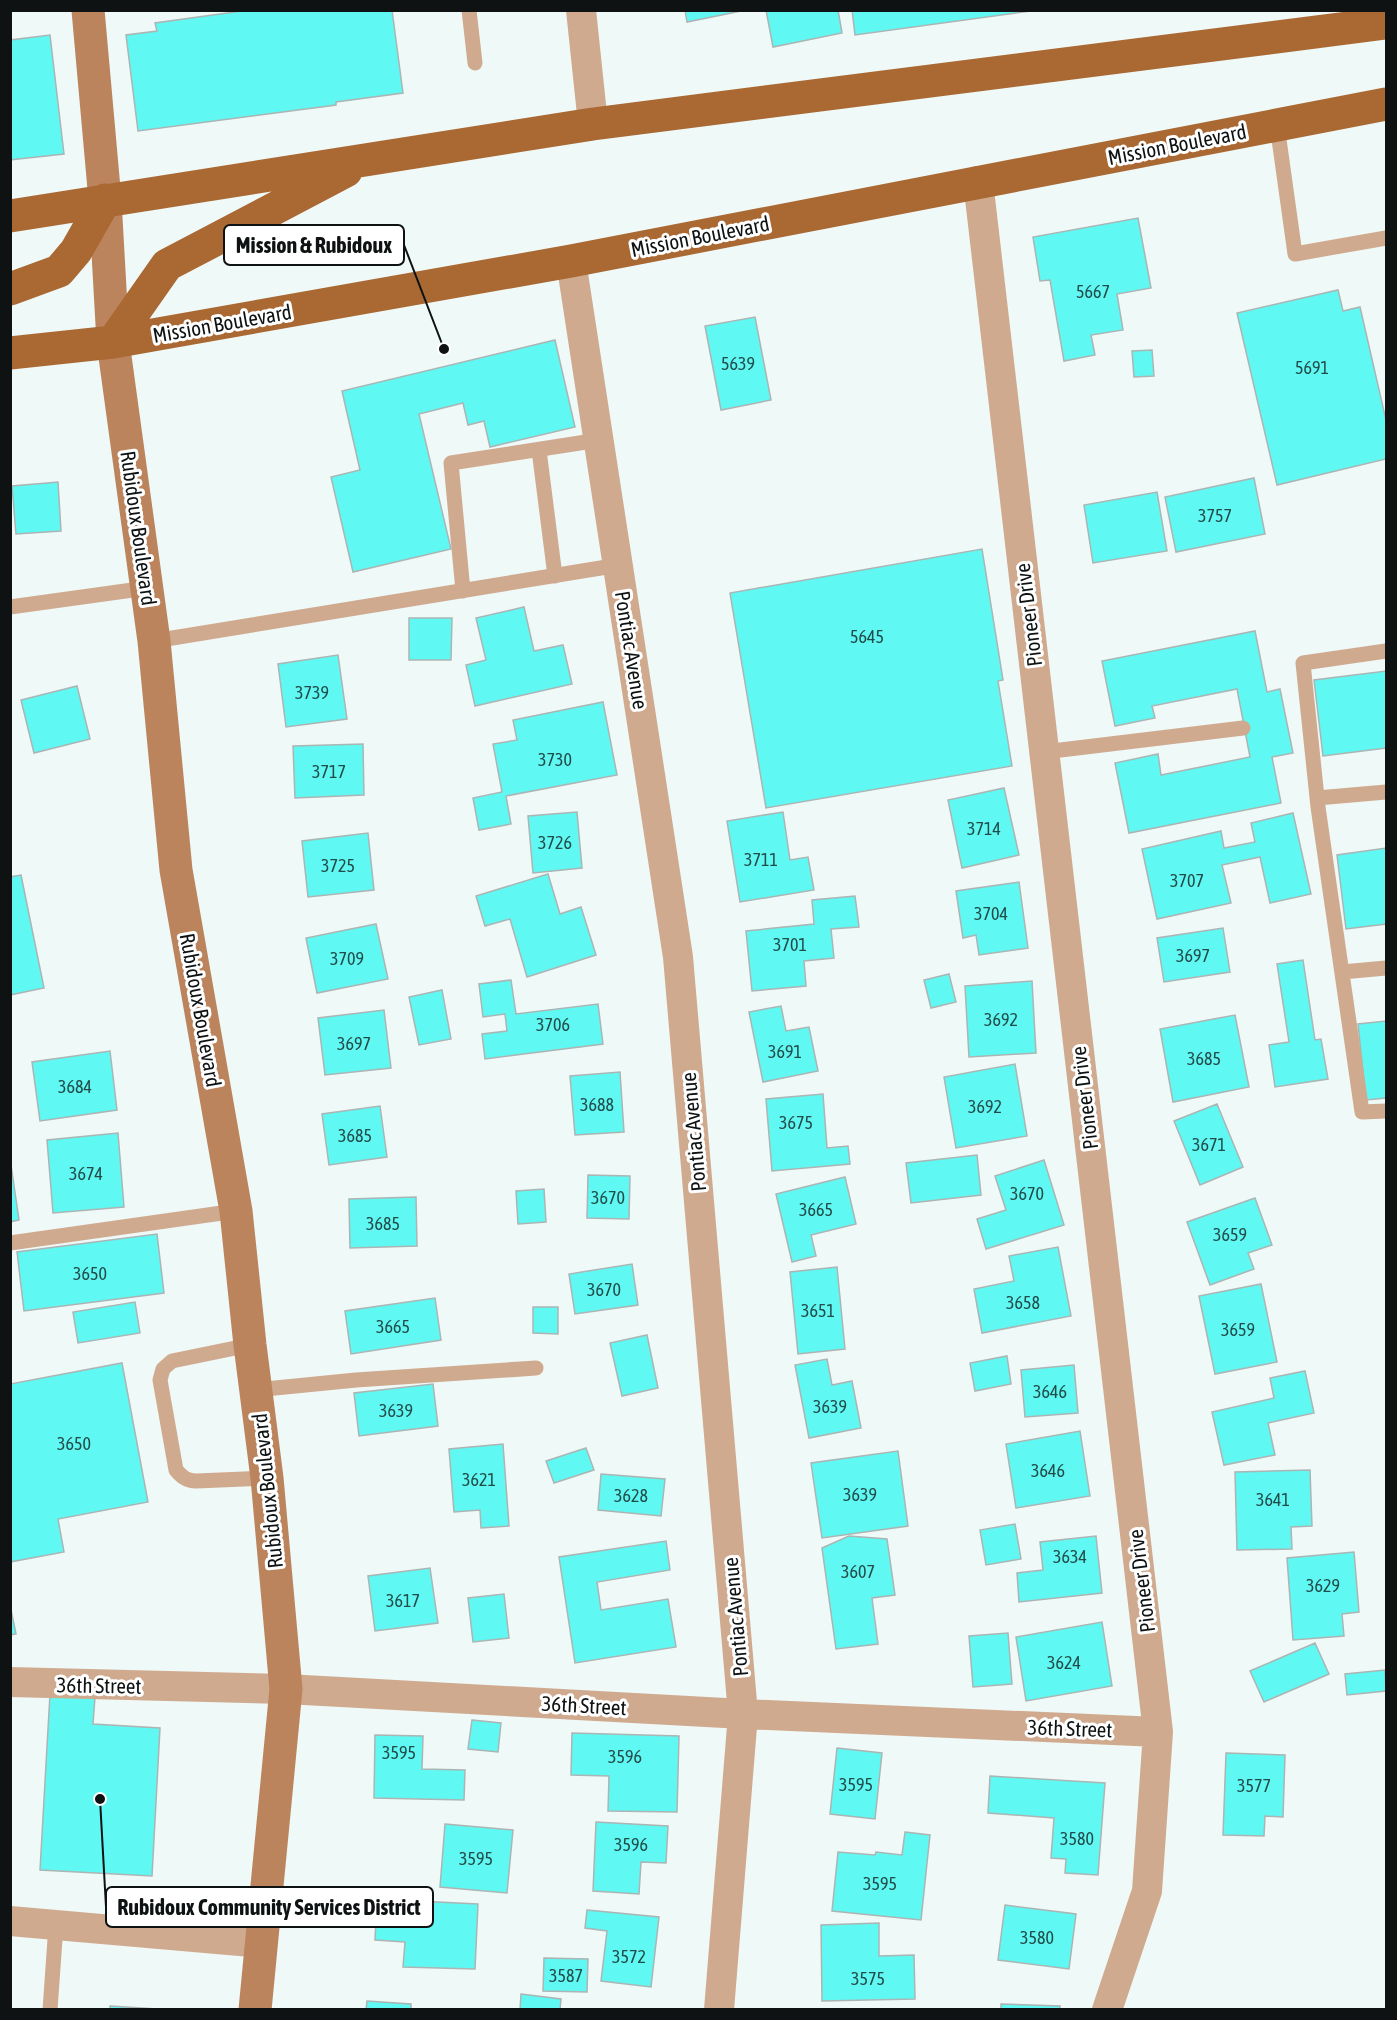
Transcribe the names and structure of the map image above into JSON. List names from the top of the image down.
{
  "streets": {
    "main road": ["Mission Boulevard", "Rubidoux Boulevard"],
    "street": ["Pioneer Drive", "Pontiac Avenue", "36th Street"]
  },
  "crossings": [
    ["Mission Boulevard", "Rubidoux Boulevard"],
    ["Mission Boulevard", "Pioneer Drive"],
    ["Mission Boulevard", "Pontiac Avenue"],
    ["Rubidoux Boulevard", "36th Street"],
    ["Pioneer Drive", "36th Street"],
    ["Pontiac Avenue", "36th Street"]
  ],
  "places": ["Mission & Rubidoux", "Rubidoux Community Services District"],
  "house_numbers": [
    "5667",
    "5639",
    "5691",
    "3757",
    "5645",
    "3739",
    "3730",
    "3717",
    "3714",
    "3726",
    "3711",
    "3725",
    "3707",
    "3704",
    "3701",
    "3697",
    "3709",
    "3692",
    "3706",
    "3697",
    "3691",
    "3685",
    "3684",
    "3688",
    "3692",
    "3675",
    "3685",
    "3671",
    "3674",
    "3670",
    "3670",
    "3665",
    "3685",
    "3659",
    "3650",
    "3670",
    "3658",
    "3651",
    "3665",
    "3659",
    "3646",
    "3639",
    "3639",
    "3650",
    "3646",
    "3621",
    "3639",
    "3628",
    "3641",
    "3634",
    "3607",
    "3629",
    "3617",
    "3624",
    "3595",
    "3596",
    "3595",
    "3577",
    "3580",
    "3596",
    "3595",
    "3595",
    "3580",
    "3572",
    "3587",
    "3575"
  ]
}
